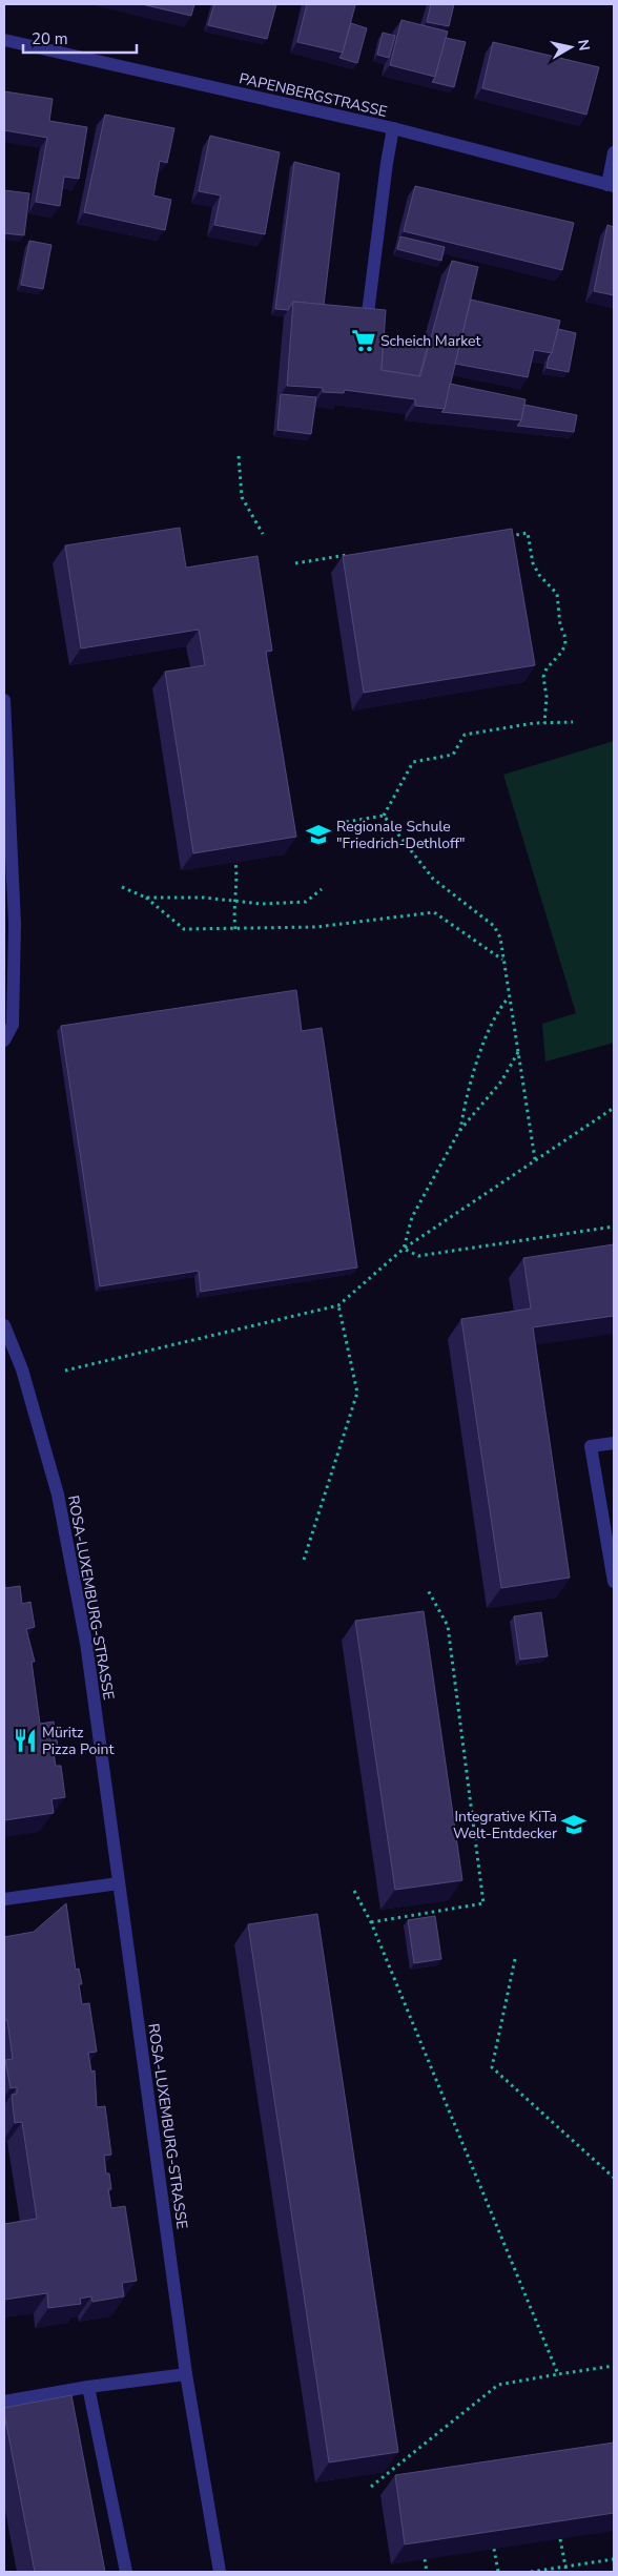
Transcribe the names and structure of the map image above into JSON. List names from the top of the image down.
{
  "streets": {
    "street": ["PAPENBERGSTRASSE", "ROSA-LUXEMBURG-STRASSE"]
  },
  "places": {
    "supermarket": ["Scheich Market"],
    "school or university": ["Regionale Schule \"Friedrich-Dethloff\"", "Integrative KiTa Welt-Entdecker"],
    "restaurant": ["Müritz Pizza Point"]
  },
  "scale_bar": "20 m",
  "north": "right"
}
